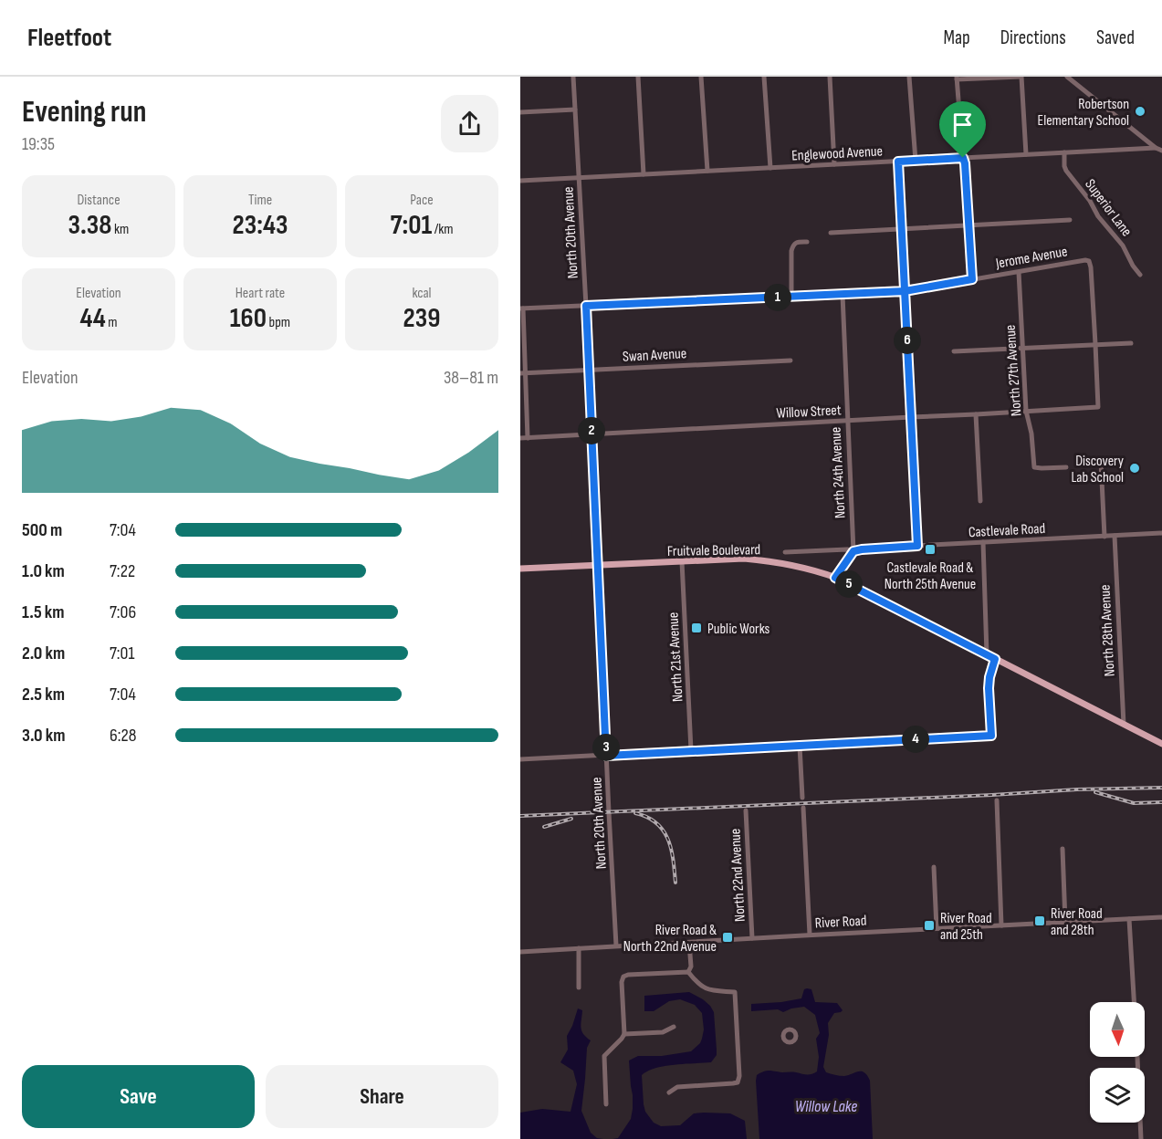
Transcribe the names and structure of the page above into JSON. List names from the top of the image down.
{
  "streets": {
    "main road": ["Fruitvale Boulevard"],
    "street": [
      "Englewood Avenue",
      "Superior Lane",
      "North 20th Avenue",
      "Jerome Avenue",
      "Swan Avenue",
      "North 27th Avenue",
      "Willow Street",
      "North 24th Avenue",
      "Castlevale Road",
      "North 28th Avenue",
      "North 21st Avenue",
      "North 22nd Avenue",
      "River Road"
    ]
  },
  "crossings": [
    ["Englewood Avenue", "Superior Lane"],
    ["Englewood Avenue", "North 20th Avenue"],
    ["North 20th Avenue", "Jerome Avenue"],
    ["North 20th Avenue", "Swan Avenue"],
    ["North 20th Avenue", "Willow Street"],
    ["North 20th Avenue", "Fruitvale Boulevard"],
    ["North 20th Avenue", "River Road"],
    ["Jerome Avenue", "North 27th Avenue"],
    ["Jerome Avenue", "Willow Street"],
    ["Jerome Avenue", "North 24th Avenue"],
    ["North 27th Avenue", "Willow Street"],
    ["Willow Street", "North 24th Avenue"],
    ["North 24th Avenue", "Castlevale Road"],
    ["Castlevale Road", "North 28th Avenue"],
    ["Fruitvale Boulevard", "North 28th Avenue"],
    ["Fruitvale Boulevard", "North 21st Avenue"],
    ["North 22nd Avenue", "River Road"]
  ],
  "water": ["Willow Lake"],
  "places": {
    "other": ["Robertson Elementary School", "Discovery Lab School"],
    "transit": [
      "Castlevale Road & North 25th Avenue",
      "Public Works",
      "River Road and 28th",
      "River Road and 25th",
      "River Road & North 22nd Avenue"
    ]
  },
  "north": "bottom",
  "page": {
    "header": "Fleetfoot",
    "nav": ["Map", "Directions", "Saved"],
    "heading": ["Evening run", "19:35"],
    "stats": [
      ["Distance", "3.38 km"],
      ["Time", "23:43"],
      ["Pace", "7:01 /km"],
      ["Elevation", "44 m"],
      ["Heart rate", "160 bpm"],
      ["kcal", "239"]
    ],
    "pins": [
      "1",
      "6",
      "2",
      "5",
      "4",
      "3"
    ],
    "chart": ["Elevation", "38–81 m"],
    "list": [
      {
        "name": "500 m",
        "note": "7:04"
      },
      {
        "name": "1.0 km",
        "note": "7:22"
      },
      {
        "name": "1.5 km",
        "note": "7:06"
      },
      {
        "name": "2.0 km",
        "note": "7:01"
      },
      {
        "name": "2.5 km",
        "note": "7:04"
      },
      {
        "name": "3.0 km",
        "note": "6:28"
      }
    ],
    "buttons": ["Save", "Share"]
  }
}
